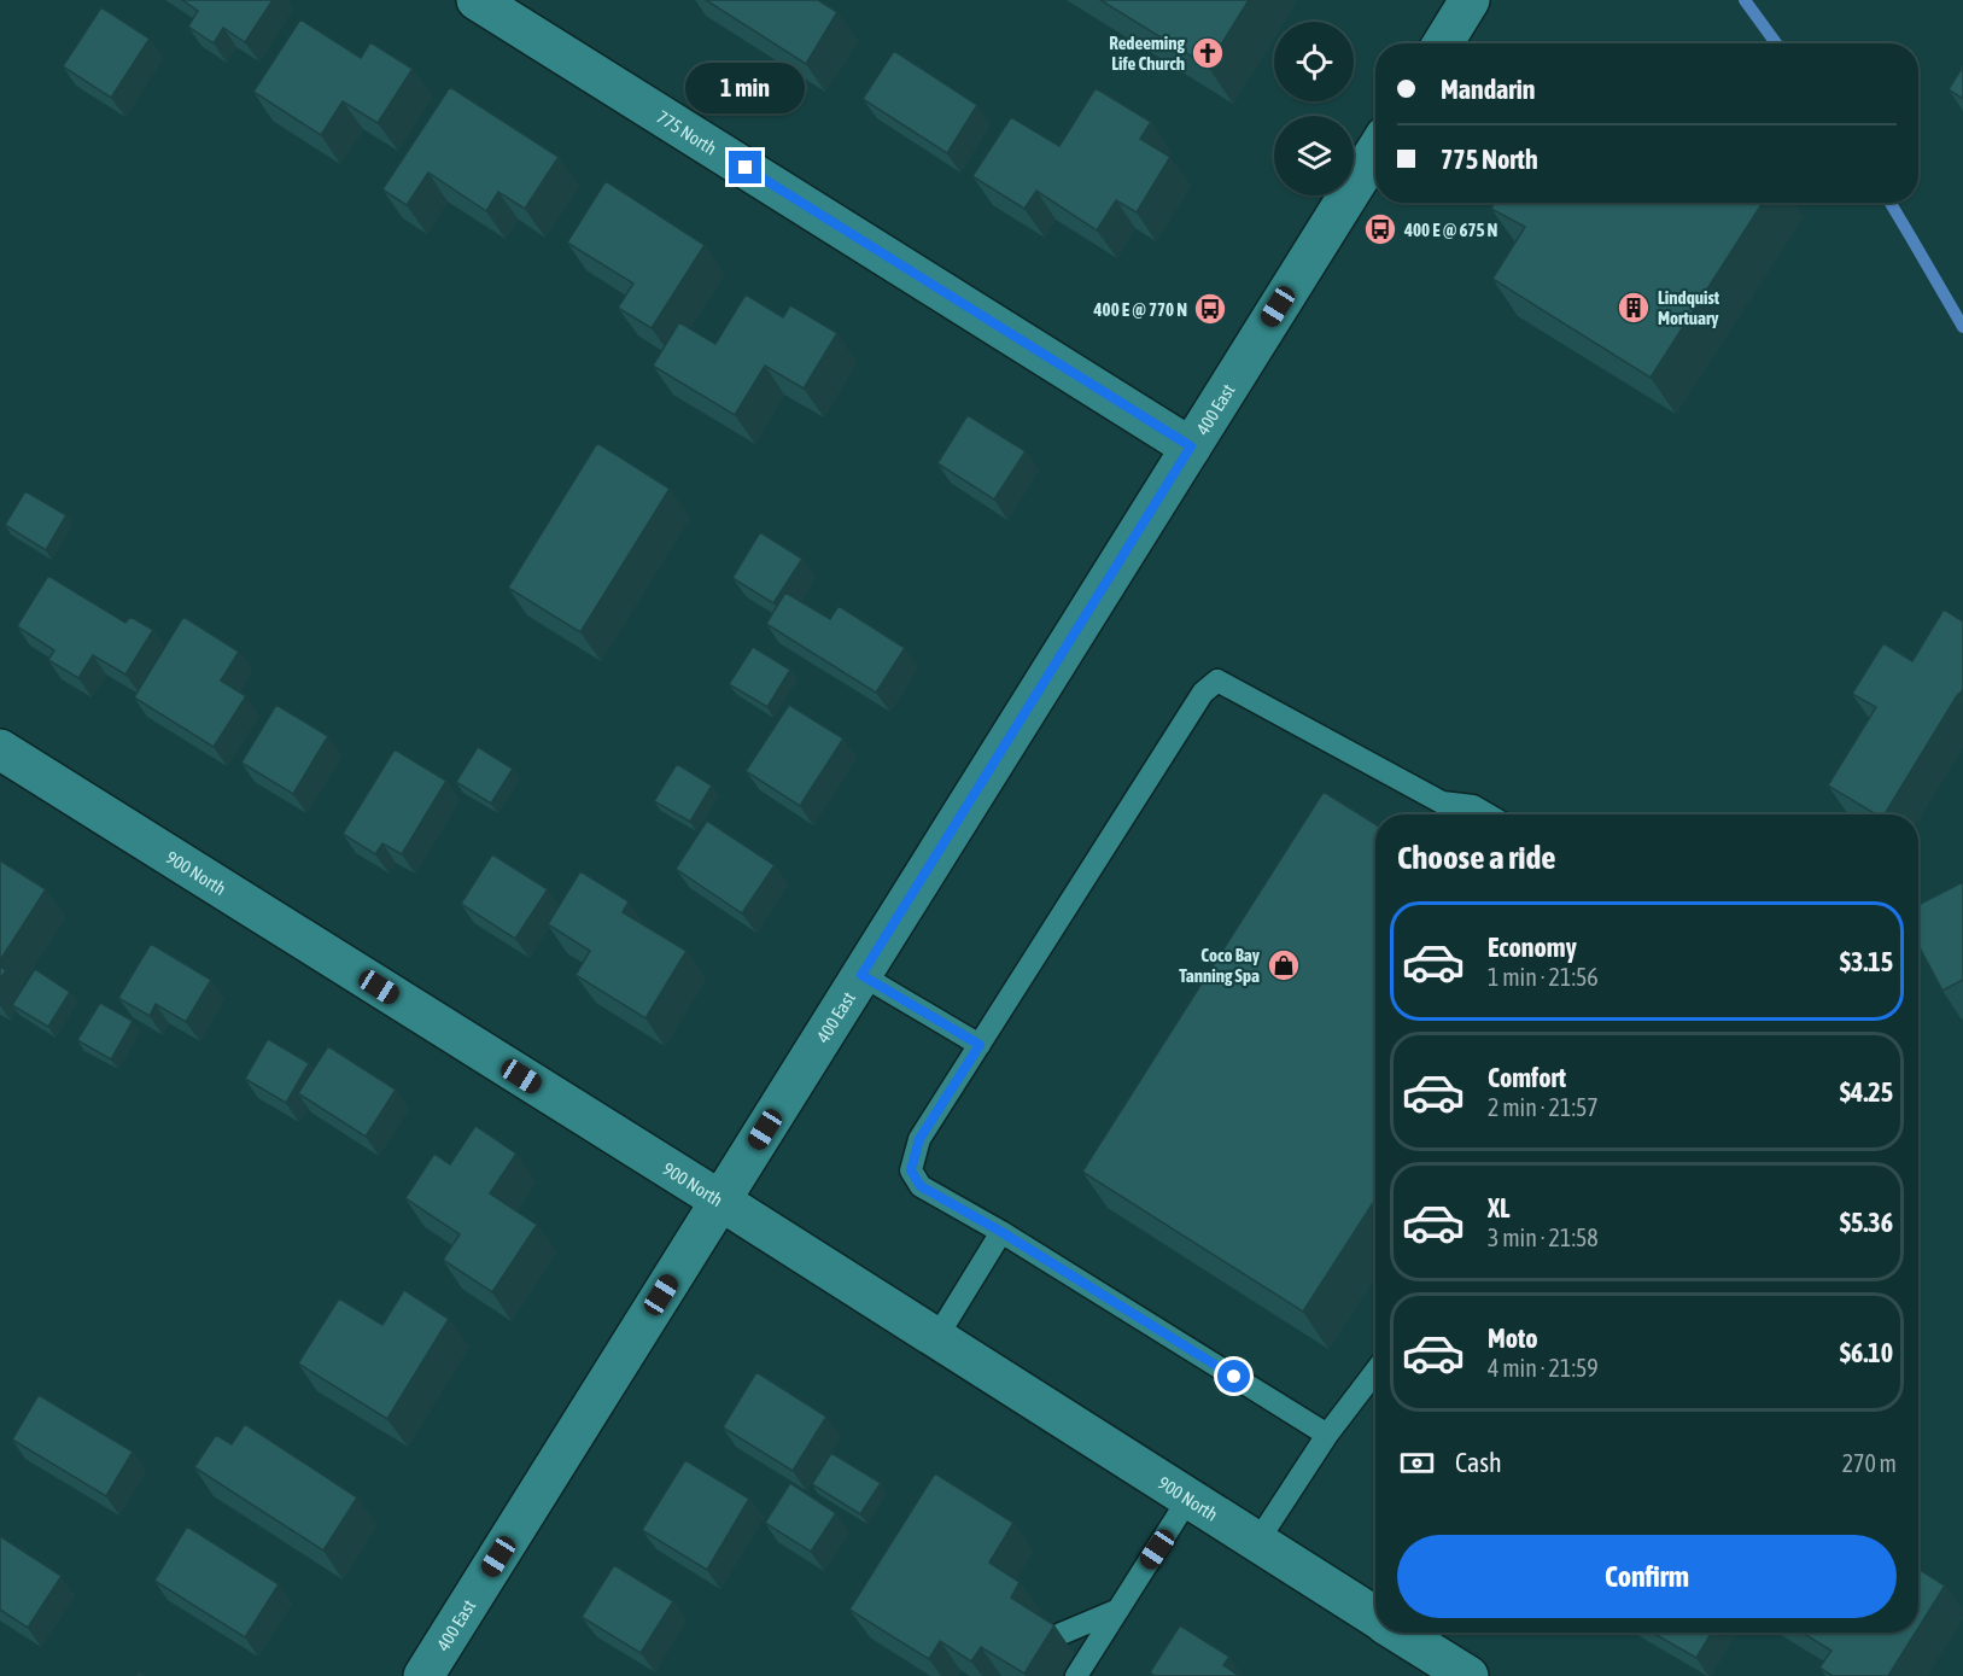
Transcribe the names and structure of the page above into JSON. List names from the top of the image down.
{
  "streets": {
    "street": ["775 North", "400 East", "900 North"]
  },
  "crossings": [
    ["775 North", "400 East"],
    ["400 East", "900 North"]
  ],
  "places": {
    "church": ["Redeeming Life Church"],
    "bus stop": ["400 E @ 675 N", "400 E @ 770 N"],
    "building": ["Lindquist Mortuary"],
    "shop": ["Coco Bay Tanning Spa"]
  },
  "page": {
    "banner": ["Mandarin", "775 North"],
    "bubble": "1 min",
    "heading": "Choose a ride",
    "list": [
      {
        "name": "Economy",
        "note": "1 min · 21:56",
        "value": "$3.15"
      },
      {
        "name": "Comfort",
        "note": "2 min · 21:57",
        "value": "$4.25"
      },
      {
        "name": "XL",
        "note": "3 min · 21:58",
        "value": "$5.36"
      },
      {
        "name": "Moto",
        "note": "4 min · 21:59",
        "value": "$6.10"
      }
    ],
    "pay": ["Cash", "270 m"],
    "buttons": "Confirm"
  }
}
